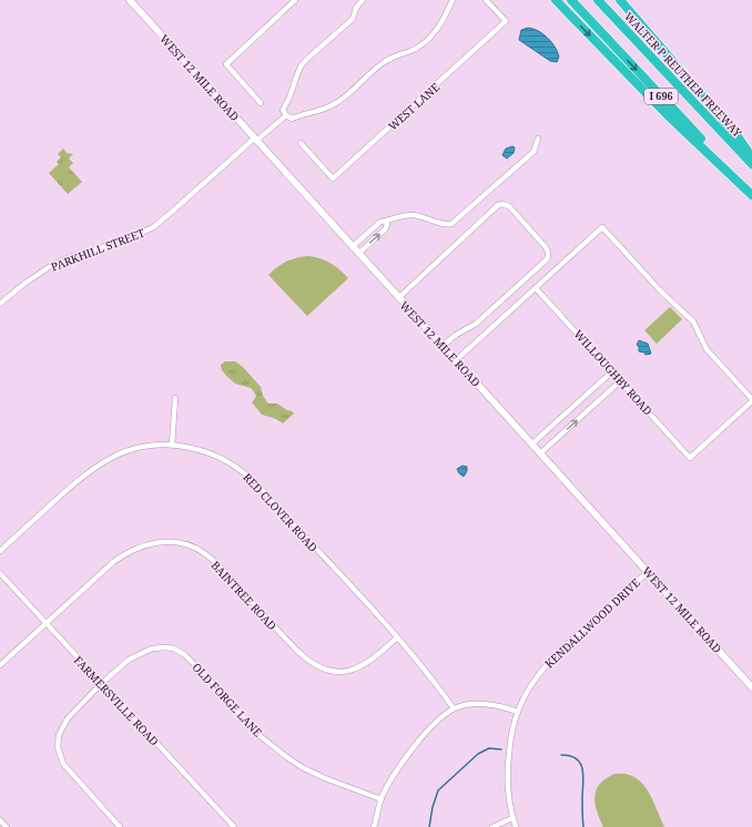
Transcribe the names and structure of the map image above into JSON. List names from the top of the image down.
{
  "streets": {
    "highway": ["WALTER P REUTHER FREEWAY", "I 696"],
    "main road": ["WEST 12 MILE ROAD"],
    "street": [
      "WEST LANE",
      "PARKHILL STREET",
      "WILLOUGHBY ROAD",
      "RED CLOVER ROAD",
      "BAINTREE ROAD",
      "KENDALLWOOD DRIVE",
      "OLD FORGE LANE",
      "FARMERSVILLE ROAD"
    ]
  },
  "crossings": [
    ["WEST 12 MILE ROAD", "PARKHILL STREET"],
    ["WEST 12 MILE ROAD", "KENDALLWOOD DRIVE"],
    ["RED CLOVER ROAD", "BAINTREE ROAD"],
    ["BAINTREE ROAD", "FARMERSVILLE ROAD"],
    ["OLD FORGE LANE", "FARMERSVILLE ROAD"]
  ]
}
